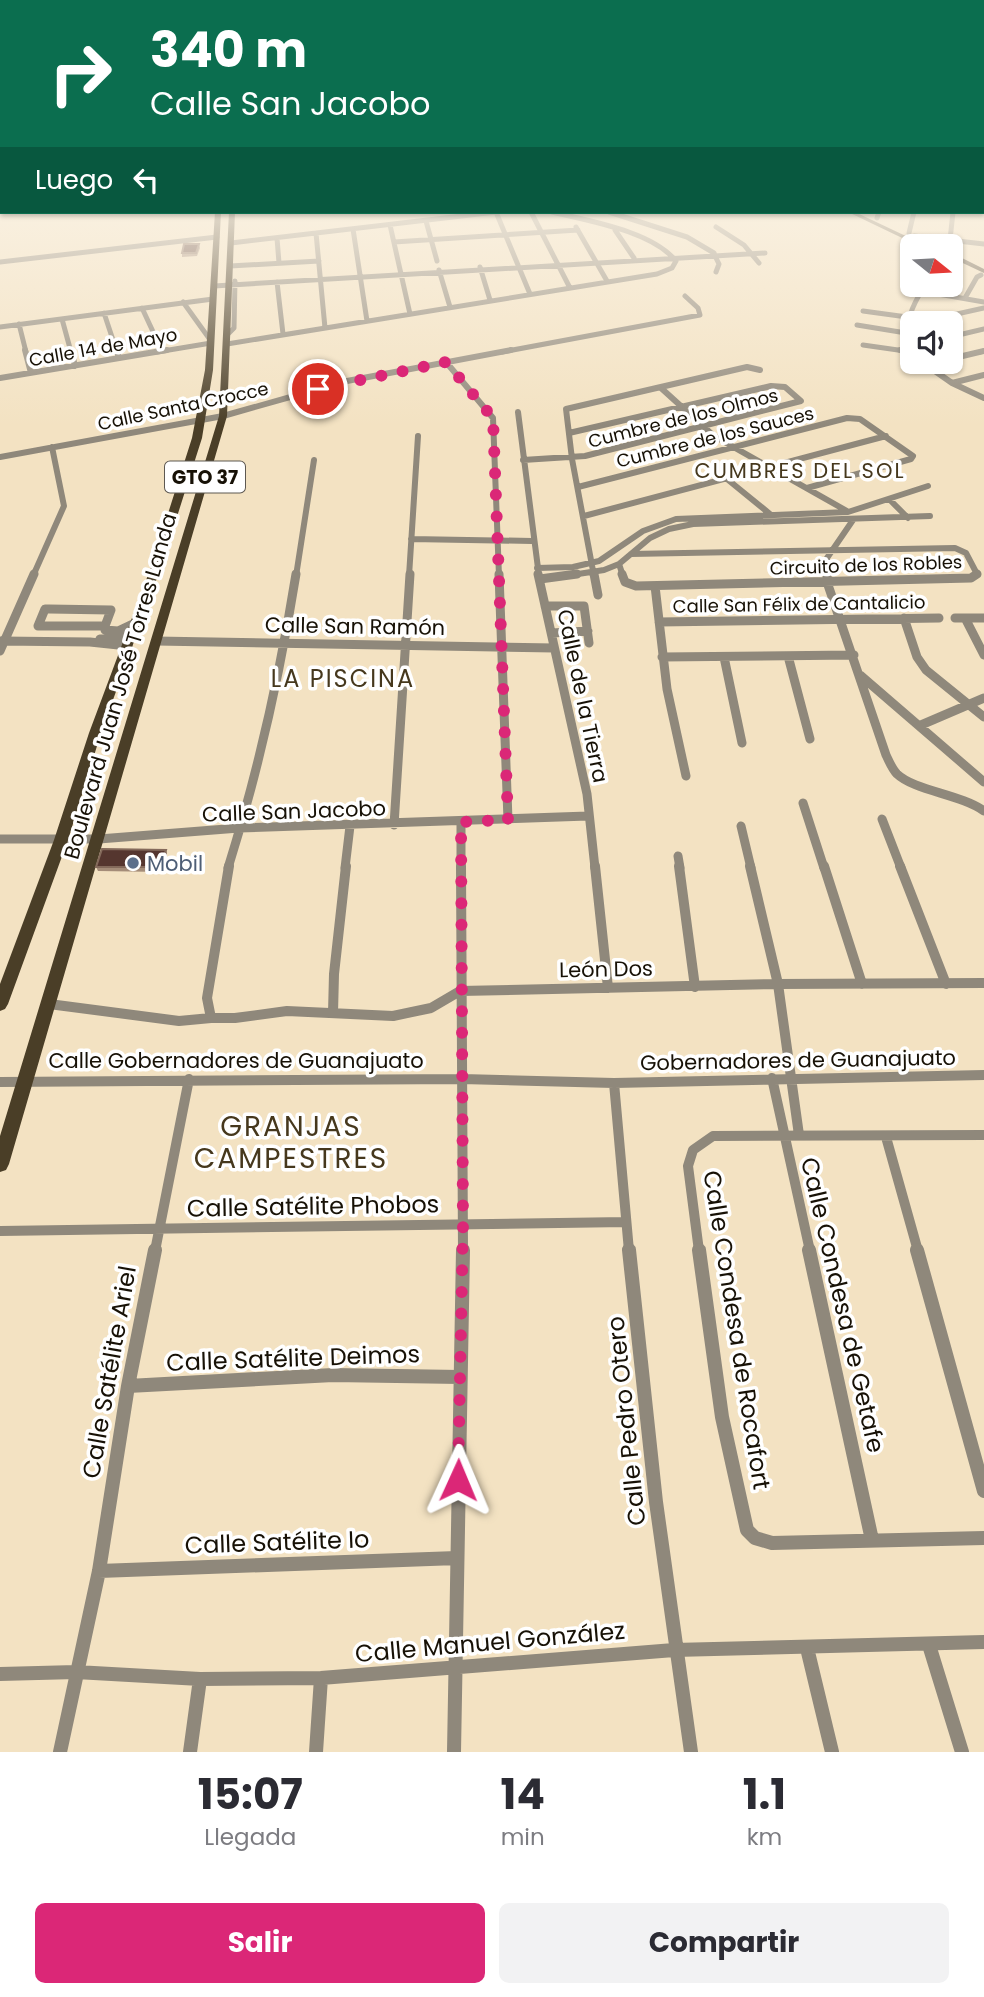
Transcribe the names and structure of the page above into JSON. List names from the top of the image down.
{
  "streets": {
    "main road": ["GTO 37", "Boulevard Juan José Torres Landa"],
    "street": [
      "Calle 14 de Mayo",
      "Calle Santa Crocce",
      "Cumbre de los Olmos",
      "Cumbre de los Sauces",
      "Circuito de los Robles",
      "Calle San Félix de Cantalicio",
      "Calle San Ramón",
      "Calle de la Tierra",
      "Calle San Jacobo",
      "León Dos",
      "Calle Gobernadores de Guanajuato",
      "Gobernadores de Guanajuato",
      "Calle Satélite Phobos",
      "Calle Condesa de Getafe",
      "Calle Condesa de Rocafort",
      "Calle Satélite Deimos",
      "Calle Satélite Ariel",
      "Calle Pedro Otero",
      "Calle Satélite Io",
      "Calle Manuel González"
    ]
  },
  "crossings": [
    ["Calle 14 de Mayo", "Boulevard Juan José Torres Landa"],
    ["Calle Santa Crocce", "Boulevard Juan José Torres Landa"],
    ["Cumbre de los Olmos", "Calle de la Tierra"],
    ["Calle San Ramón", "Boulevard Juan José Torres Landa"],
    ["Calle San Ramón", "Calle de la Tierra"],
    ["Boulevard Juan José Torres Landa", "Calle San Jacobo"],
    ["Boulevard Juan José Torres Landa", "Calle Gobernadores de Guanajuato"],
    ["Calle de la Tierra", "Calle San Jacobo"],
    ["Calle de la Tierra", "León Dos"],
    ["León Dos", "Calle Condesa de Getafe"],
    ["Calle Gobernadores de Guanajuato", "Gobernadores de Guanajuato"],
    ["Calle Gobernadores de Guanajuato", "Calle Satélite Ariel"],
    ["Calle Gobernadores de Guanajuato", "Calle Pedro Otero"],
    ["Gobernadores de Guanajuato", "Calle Condesa de Getafe"],
    ["Gobernadores de Guanajuato", "Calle Pedro Otero"],
    ["Calle Satélite Phobos", "Calle Satélite Ariel"],
    ["Calle Satélite Phobos", "Calle Pedro Otero"],
    ["Calle Condesa de Getafe", "Calle Condesa de Rocafort"],
    ["Calle Satélite Deimos", "Calle Satélite Ariel"],
    ["Calle Satélite Ariel", "Calle Satélite Io"],
    ["Calle Satélite Ariel", "Calle Manuel González"],
    ["Calle Pedro Otero", "Calle Manuel González"]
  ],
  "districts": ["CUMBRES DEL SOL", "LA PISCINA", "GRANJAS CAMPESTRES"],
  "places": ["Mobil"],
  "north": "right",
  "page": {
    "turn": ["340 m", "Calle San Jacobo"],
    "then": "Luego",
    "eta": [
      "15:07",
      "Llegada",
      "14",
      "min",
      "1.1",
      "km"
    ],
    "buttons": ["Salir", "Compartir"]
  }
}
